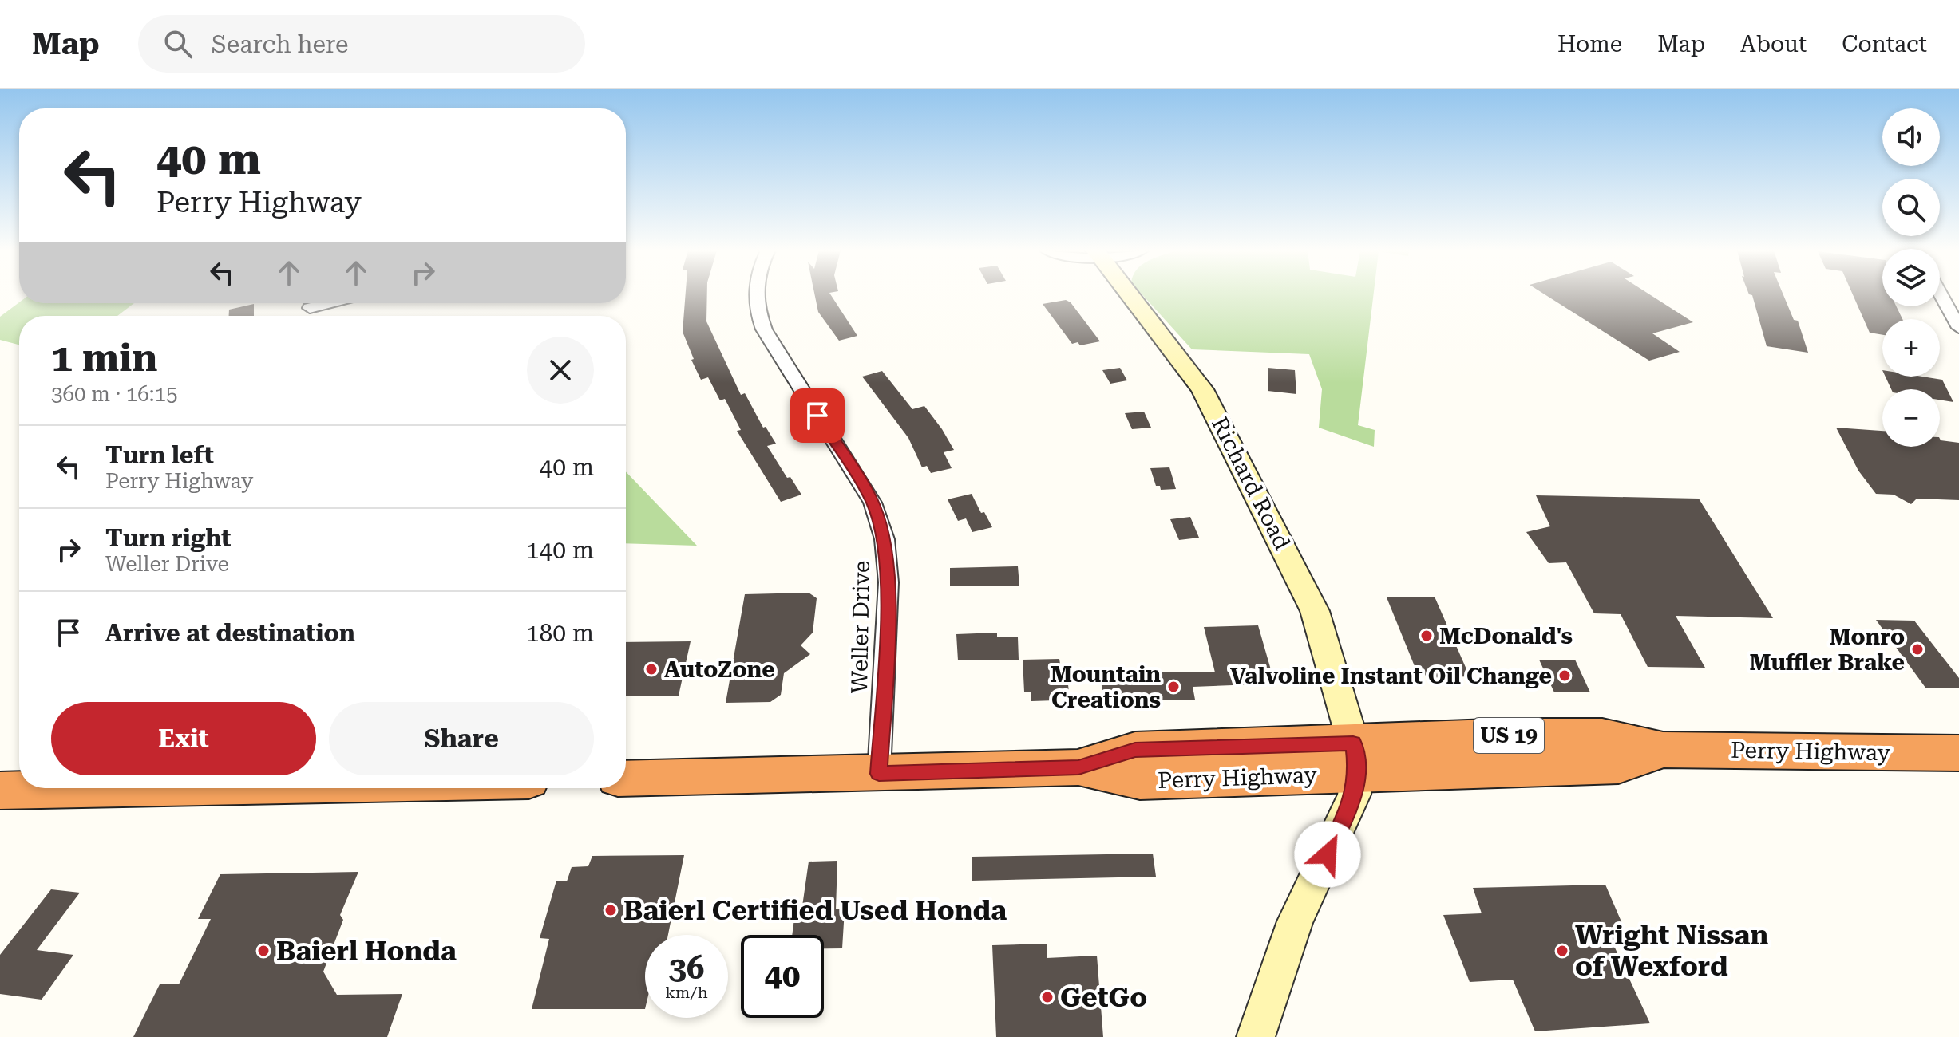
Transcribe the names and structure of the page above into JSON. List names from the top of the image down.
{
  "streets": {
    "highway": ["US 19", "Perry Highway"],
    "street": ["Richard Road", "Weller Drive"]
  },
  "crossings": [
    ["Richard Road", "Perry Highway"],
    ["Weller Drive", "Perry Highway"]
  ],
  "places": [
    "McDonald's",
    "Monro Muffler Brake",
    "AutoZone",
    "Valvoline Instant Oil Change",
    "Mountain Creations",
    "Baierl Certified Used Honda",
    "Baierl Honda",
    "Wright Nissan of Wexford",
    "GetGo"
  ],
  "page": {
    "header": "Map",
    "search": "Search here",
    "nav": [
      "Home",
      "Map",
      "About",
      "Contact"
    ],
    "map_buttons": ["+", "−"],
    "turn": ["40 m", "Perry Highway"],
    "heading": ["1 min", "360 m · 16:15"],
    "list": [
      {
        "name": "Turn left",
        "note": "Perry Highway",
        "value": "40 m"
      },
      {
        "name": "Turn right",
        "note": "Weller Drive",
        "value": "140 m"
      },
      {
        "name": "Arrive at destination",
        "value": "180 m"
      }
    ],
    "buttons": ["Exit", "Share"],
    "speed": "36 km/h",
    "limit": "40"
  }
}
